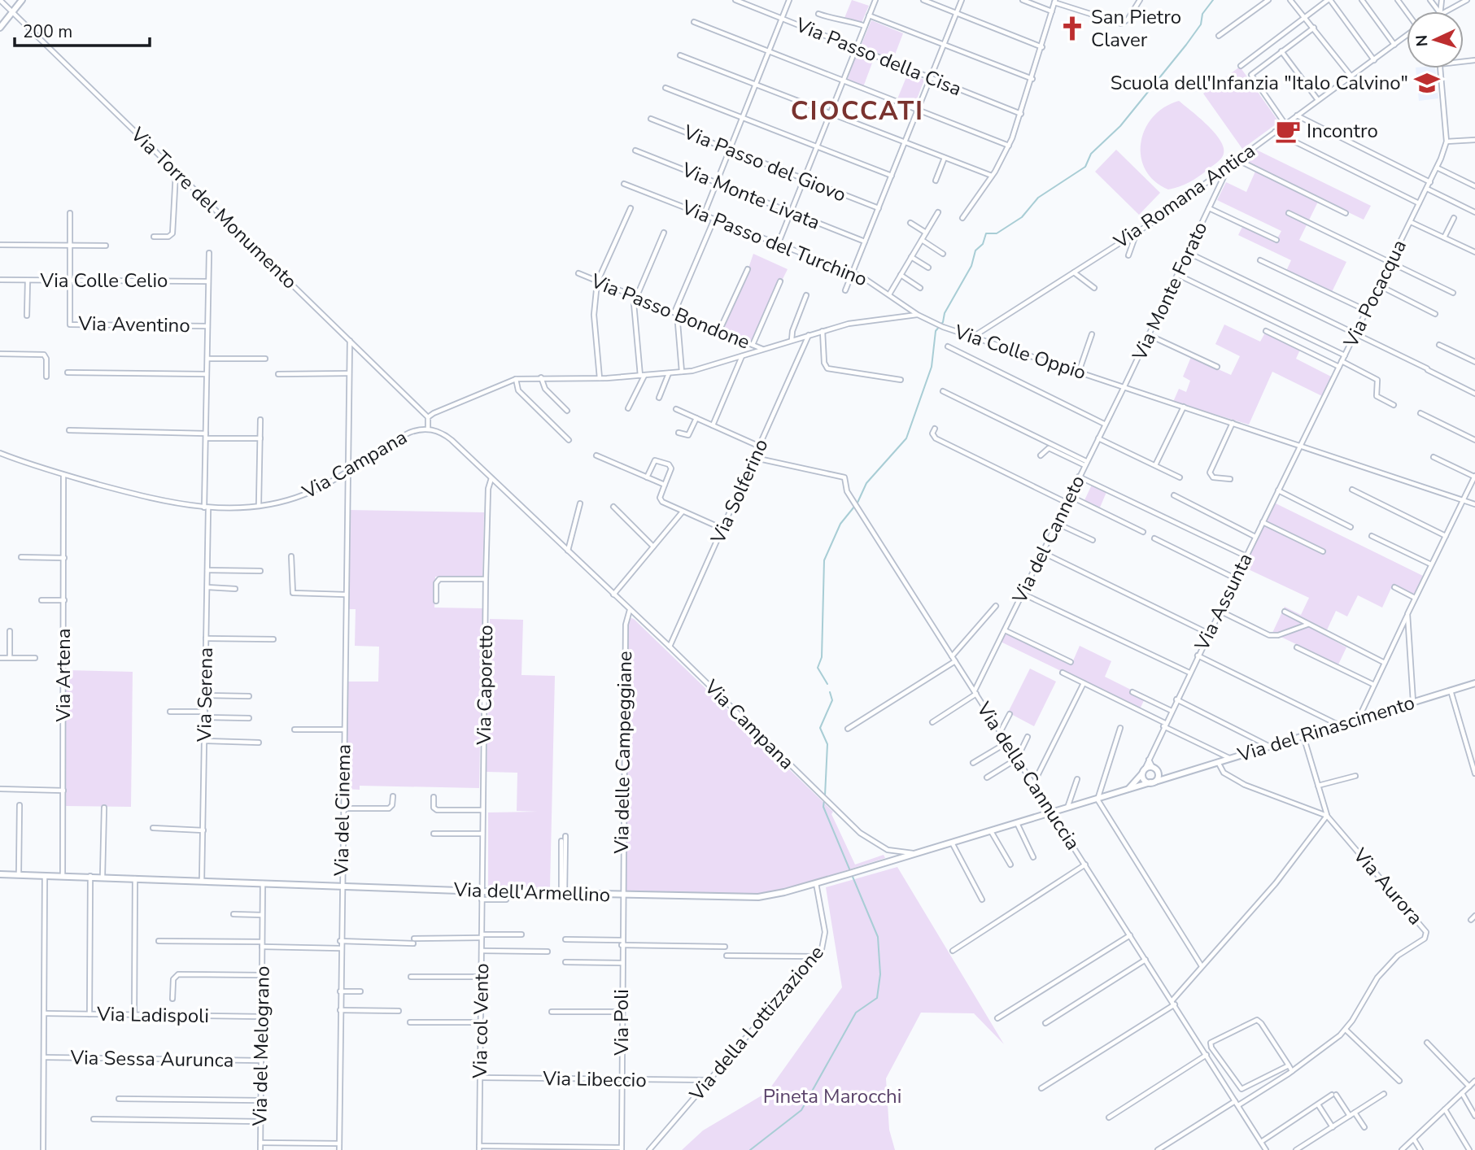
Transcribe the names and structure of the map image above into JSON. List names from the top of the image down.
{
  "streets": {
    "street": [
      "Via Passo della Cisa",
      "Via Passo del Giovo",
      "Via Monte Livata",
      "Via Romana Antica",
      "Via Torre del Monumento",
      "Via Passo del Turchino",
      "Via Colle Celio",
      "Via Monte Forato",
      "Via Pocacqua",
      "Via Passo Bondone",
      "Via Aventino",
      "Via Colle Oppio",
      "Via Campana",
      "Via Solferino",
      "Via del Canneto",
      "Via Assunta",
      "Via Artena",
      "Via Caporetto",
      "Via Serena",
      "Via del Rinascimento",
      "Via delle Campeggiane",
      "Via della Cannuccia",
      "Via del Cinema",
      "Via Aurora",
      "Via dell'Armellino",
      "Via Ladispoli",
      "Via col Vento",
      "Via Poli",
      "Via della Lottizzazione",
      "Via del Melograno",
      "Via Sessa Aurunca",
      "Via Libeccio"
    ]
  },
  "crossings": [
    ["Via Romana Antica", "Via Monte Forato"],
    ["Via Romana Antica", "Via Colle Oppio"],
    ["Via Torre del Monumento", "Via del Cinema"],
    ["Via Passo del Turchino", "Via Colle Oppio"],
    ["Via Colle Celio", "Via Aventino"],
    ["Via Colle Celio", "Via Serena"],
    ["Via Monte Forato", "Via Colle Oppio"],
    ["Via Monte Forato", "Via del Canneto"],
    ["Via Pocacqua", "Via Colle Oppio"],
    ["Via Pocacqua", "Via Assunta"],
    ["Via Aventino", "Via Serena"],
    ["Via Colle Oppio", "Via del Canneto"],
    ["Via Colle Oppio", "Via Assunta"],
    ["Via Campana", "Via Solferino"],
    ["Via Campana", "Via Artena"],
    ["Via Campana", "Via Caporetto"],
    ["Via Campana", "Via Serena"],
    ["Via Campana", "Via delle Campeggiane"],
    ["Via Campana", "Via del Cinema"],
    ["Via Campana", "Via dell'Armellino"],
    ["Via Solferino", "Via della Cannuccia"],
    ["Via del Canneto", "Via della Cannuccia"],
    ["Via Assunta", "Via del Rinascimento"],
    ["Via Artena", "Via dell'Armellino"],
    ["Via Caporetto", "Via dell'Armellino"],
    ["Via Caporetto", "Via col Vento"],
    ["Via Serena", "Via dell'Armellino"],
    ["Via del Rinascimento", "Via della Cannuccia"],
    ["Via del Rinascimento", "Via Aurora"],
    ["Via del Rinascimento", "Via dell'Armellino"],
    ["Via delle Campeggiane", "Via dell'Armellino"],
    ["Via delle Campeggiane", "Via Poli"],
    ["Via della Cannuccia", "Via Aurora"],
    ["Via della Cannuccia", "Via dell'Armellino"],
    ["Via del Cinema", "Via dell'Armellino"],
    ["Via dell'Armellino", "Via col Vento"],
    ["Via dell'Armellino", "Via Poli"],
    ["Via dell'Armellino", "Via della Lottizzazione"],
    ["Via dell'Armellino", "Via del Melograno"],
    ["Via Ladispoli", "Via del Melograno"],
    ["Via col Vento", "Via Libeccio"],
    ["Via Poli", "Via Libeccio"],
    ["Via della Lottizzazione", "Via Libeccio"],
    ["Via del Melograno", "Via Sessa Aurunca"]
  ],
  "districts": ["CIOCCATI"],
  "parks": ["Pineta Marocchi"],
  "places": {
    "church": ["San Pietro Claver"],
    "school or university": ["Scuola dell'Infanzia \"Italo Calvino\""],
    "cafe": ["Incontro"]
  },
  "scale_bar": "200 m",
  "north": "left"
}
